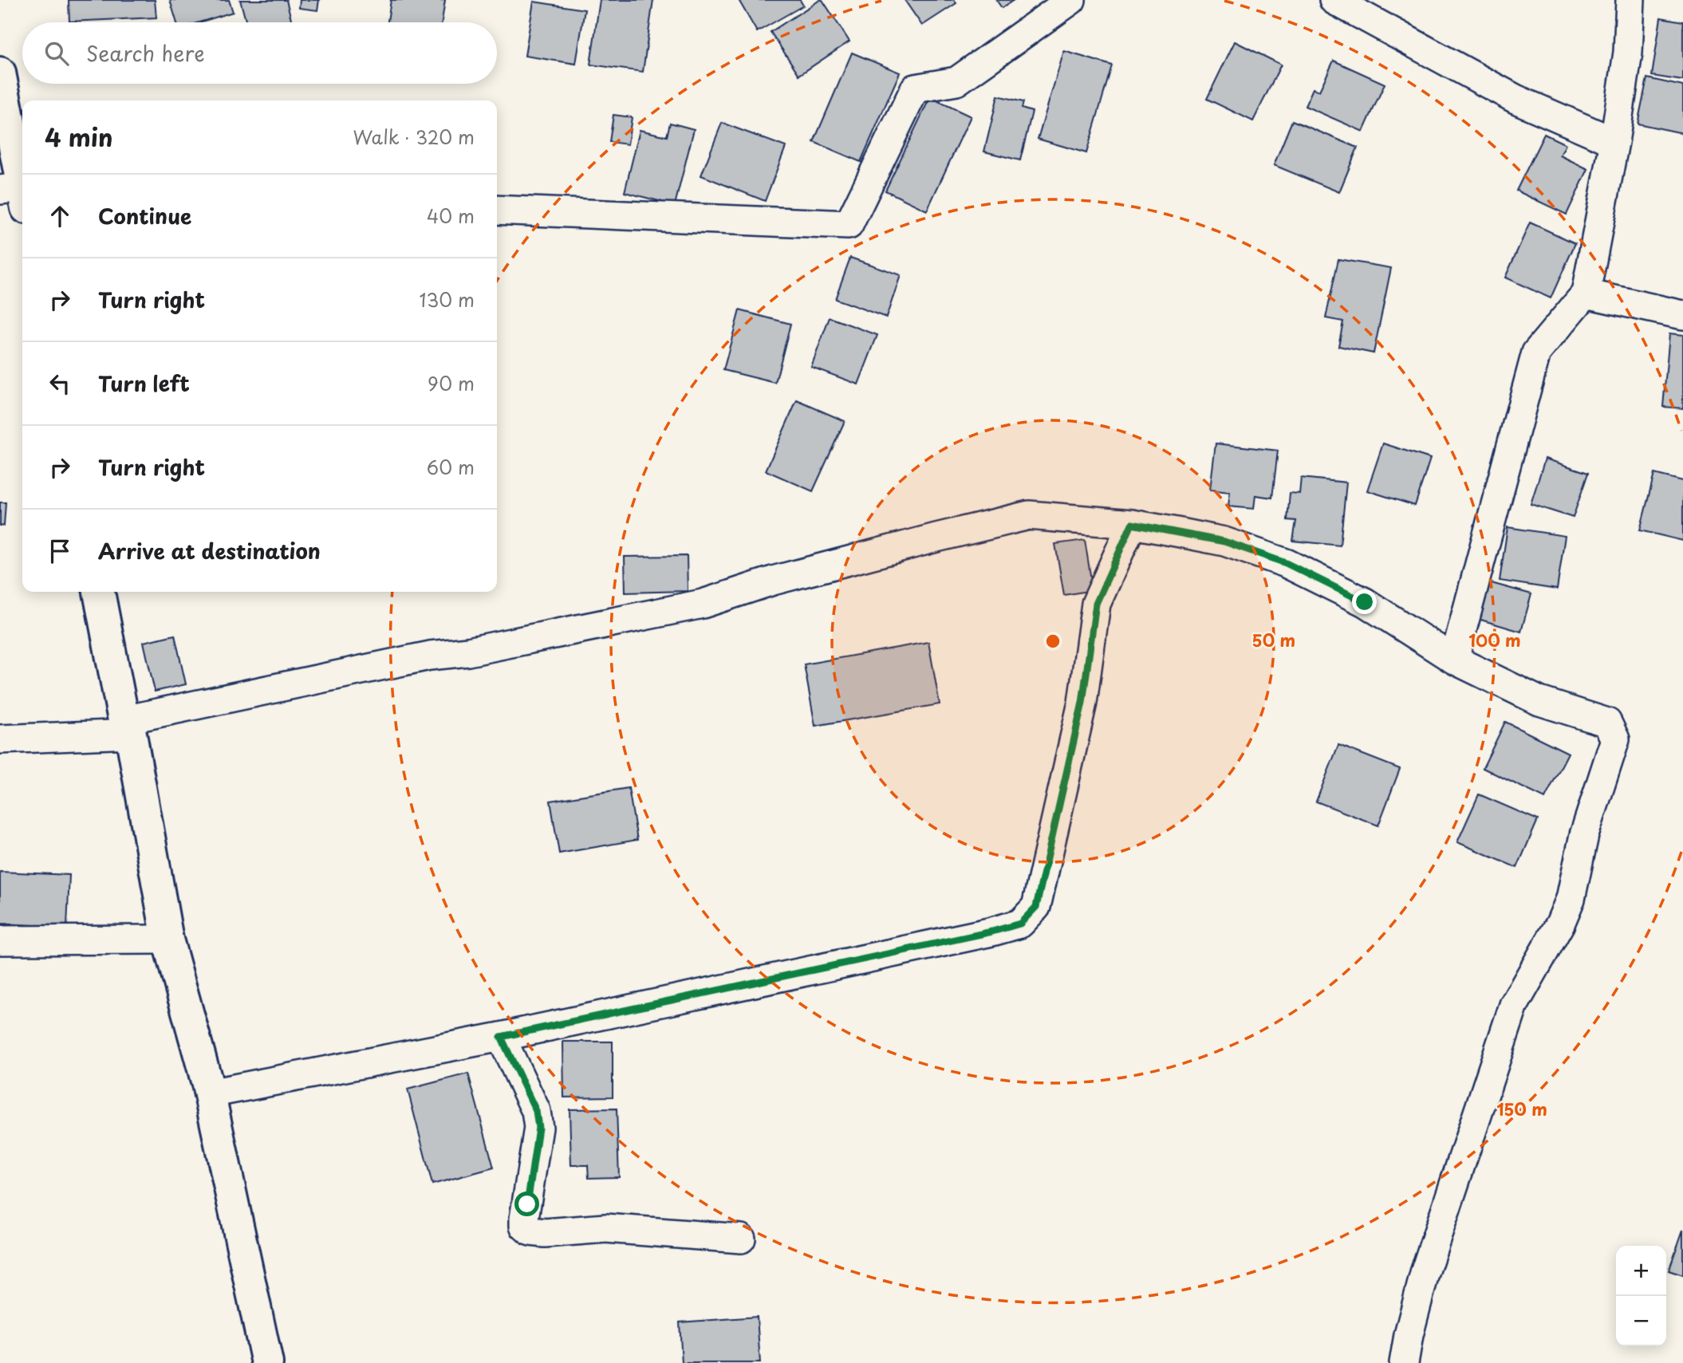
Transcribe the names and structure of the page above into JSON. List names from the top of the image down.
{
  "page": {
    "search": "Search here",
    "heading": ["4 min", "Walk · 320 m"],
    "list": [
      ["Continue", "40 m"],
      ["Turn right", "130 m"],
      ["Turn left", "90 m"],
      ["Turn right", "60 m"],
      "Arrive at destination"
    ],
    "map_buttons": ["+", "−"]
  },
  "rings": ["50 m", "100 m", "150 m"]
}
